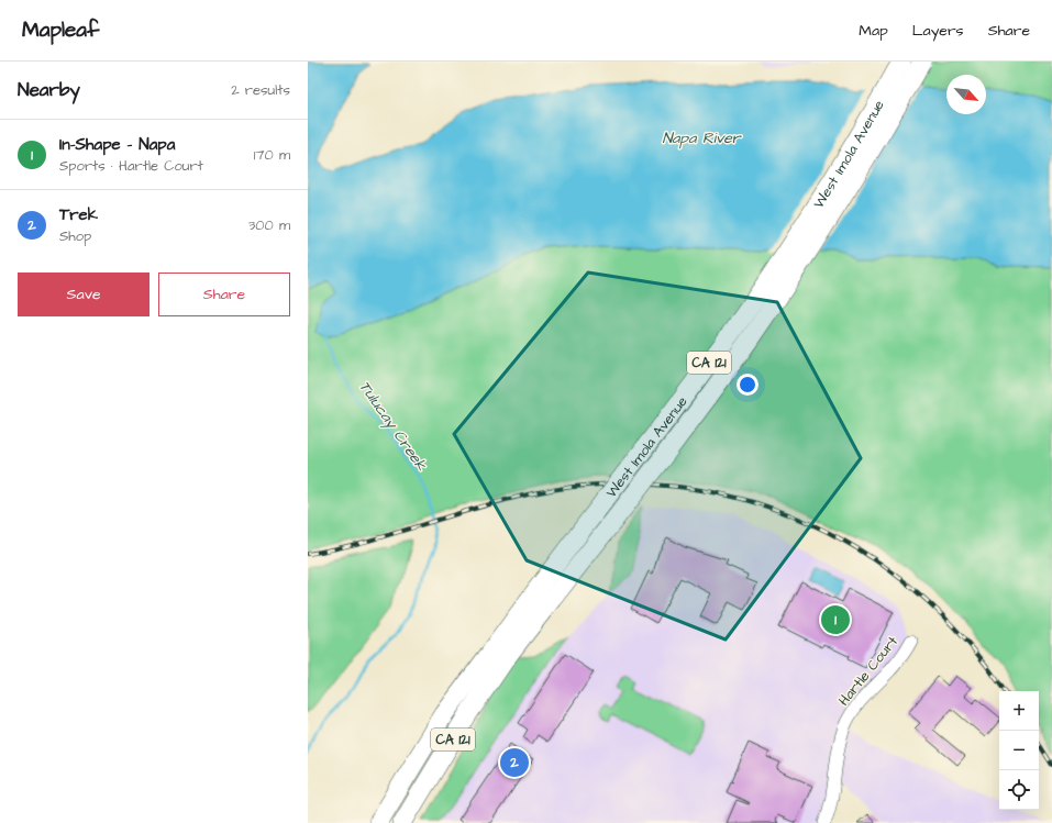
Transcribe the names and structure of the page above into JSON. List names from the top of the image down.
{
  "streets": {
    "main road": ["West Imola Avenue", "CA 121"],
    "street": ["Hartle Court"]
  },
  "water": ["Napa River", "Tulucay Creek"],
  "north": "bottom right",
  "page": {
    "header": "Mapleaf",
    "nav": ["Map", "Layers", "Share"],
    "heading": ["Nearby", "2 results"],
    "list": [
      {
        "mark": "1",
        "name": "In-Shape - Napa",
        "note": "Sports · Hartle Court",
        "value": "170 m"
      },
      {
        "mark": "2",
        "name": "Trek",
        "note": "Shop",
        "value": "300 m"
      }
    ],
    "buttons": ["Save", "Share"],
    "pins": ["1", "2"],
    "map_buttons": ["+", "−"]
  }
}
